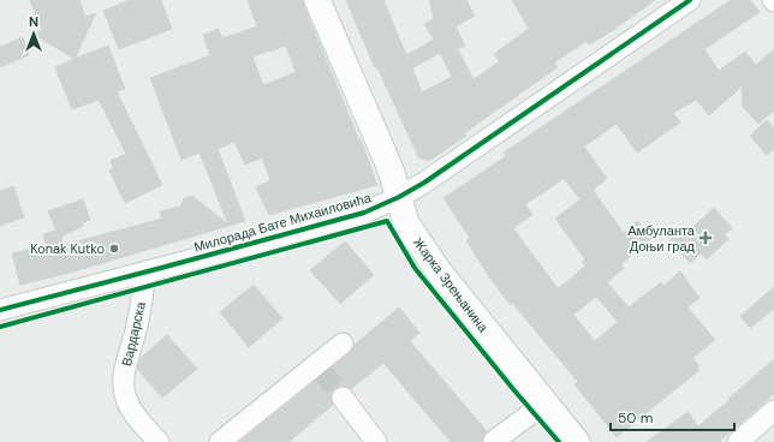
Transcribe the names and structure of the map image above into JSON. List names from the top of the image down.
{
  "streets": {
    "street": ["Милорада Бате Михаиловића", "Жарка Зрењанина", "Вардарска"]
  },
  "crossings": [
    ["Милорада Бате Михаиловића", "Жарка Зрењанина"],
    ["Милорада Бате Михаиловића", "Вардарска"]
  ],
  "places": {
    "health": ["Амбуланта Доњи град"],
    "other": ["Konak Kutko"]
  },
  "scale_bar": "50 m",
  "north": "top"
}
